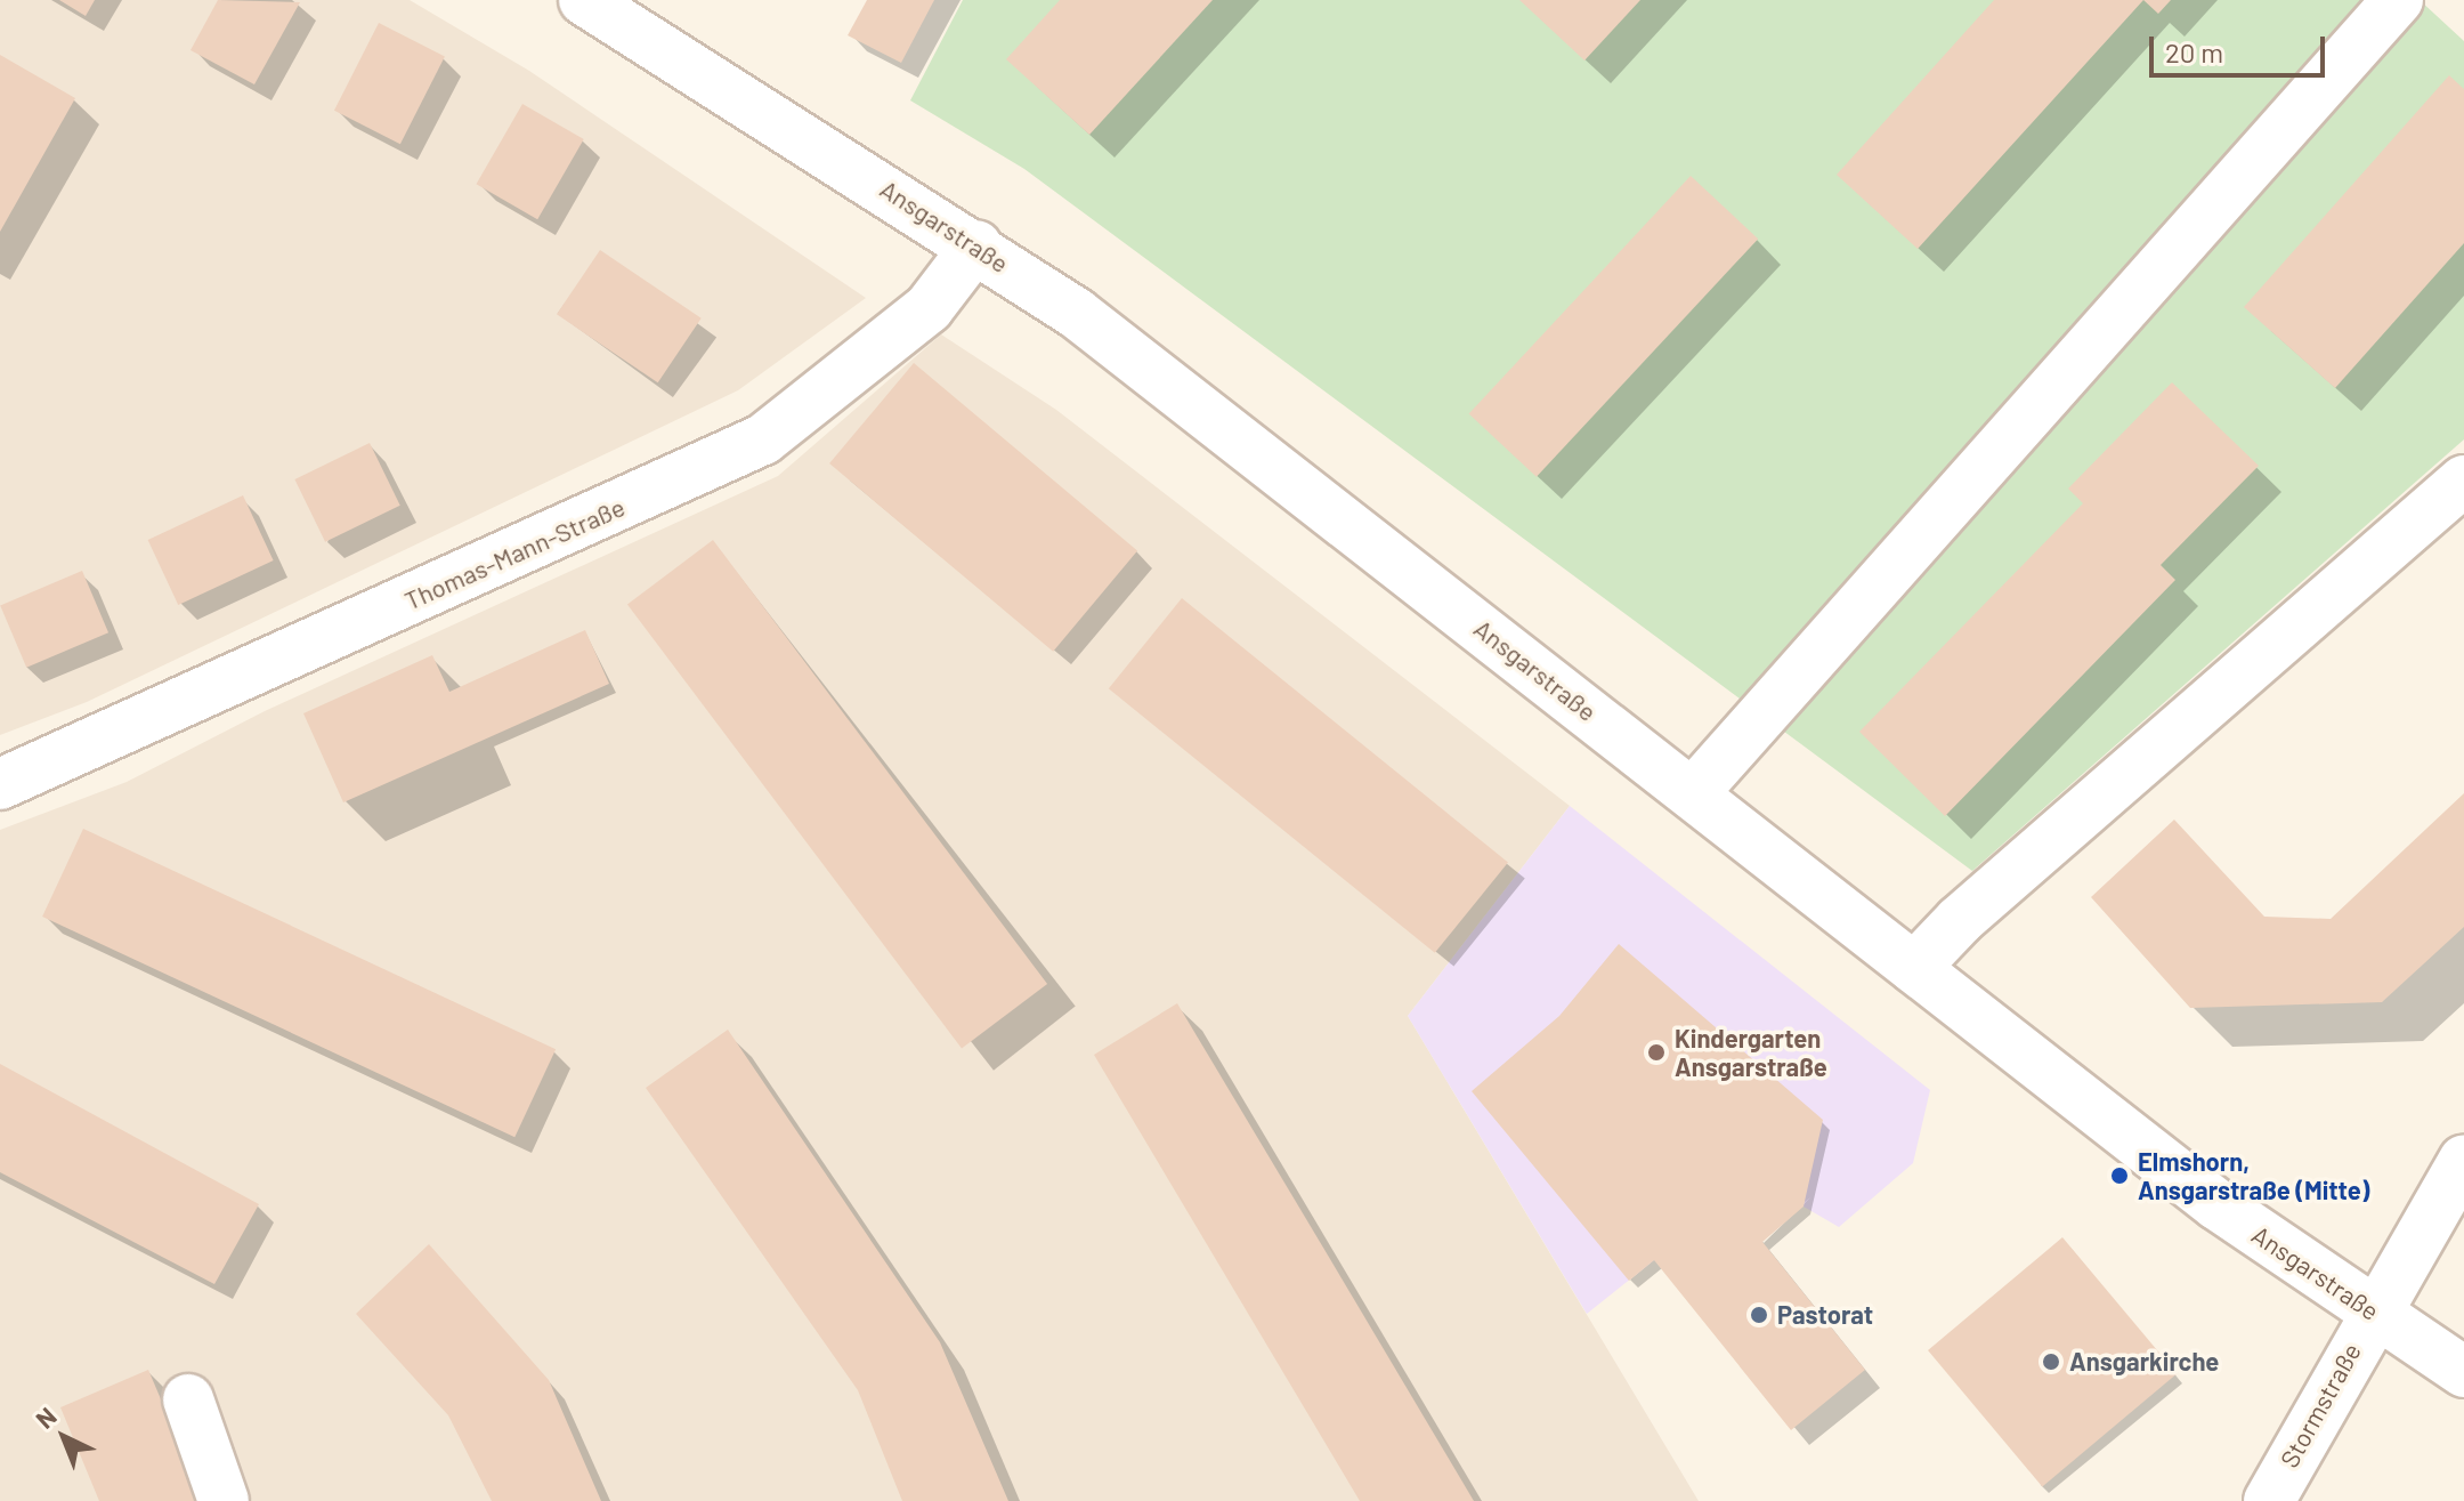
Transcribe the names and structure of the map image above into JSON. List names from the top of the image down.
{
  "streets": {
    "street": ["Ansgarstraße", "Thomas-Mann-Straße", "Stormstraße"]
  },
  "crossings": [
    ["Ansgarstraße", "Thomas-Mann-Straße"],
    ["Ansgarstraße", "Stormstraße"]
  ],
  "places": [
    "Kindergarten Ansgarstraße",
    "Elmshorn, Ansgarstraße (Mitte)",
    "Pastorat",
    "Ansgarkirche"
  ],
  "scale_bar": "20 m",
  "north": "top left"
}
